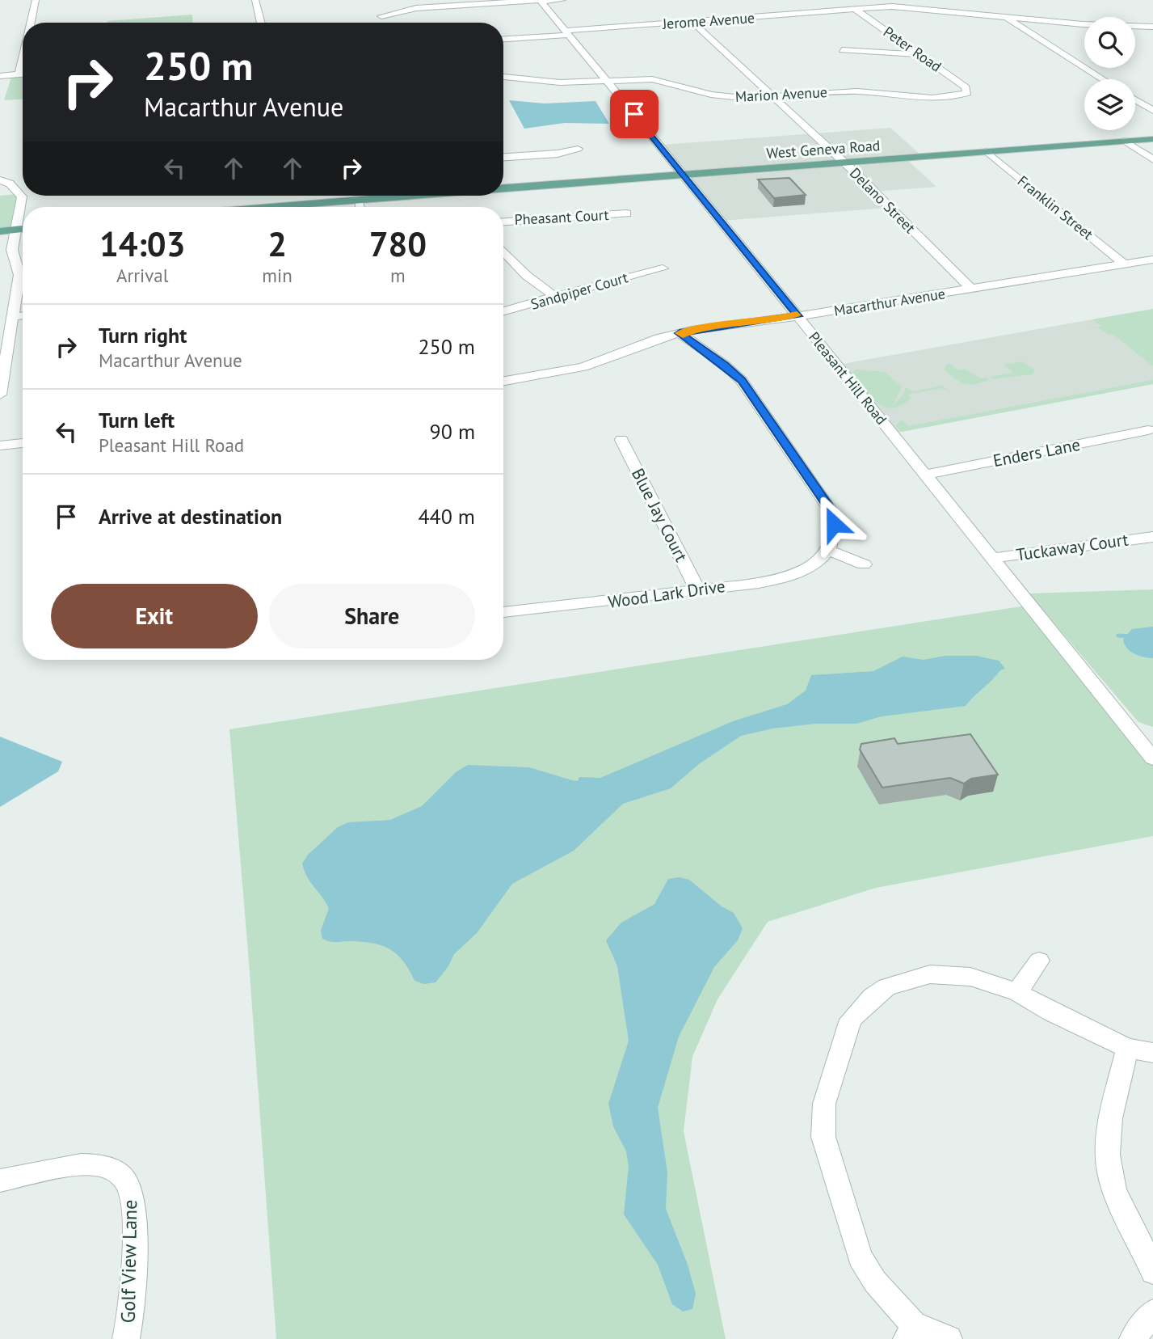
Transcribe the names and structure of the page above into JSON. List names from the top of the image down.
{
  "streets": {
    "main road": ["West Geneva Road"],
    "street": [
      "Jerome Avenue",
      "Peter Road",
      "Marion Avenue",
      "Delano Street",
      "Franklin Street",
      "Pheasant Court",
      "Sandpiper Court",
      "Macarthur Avenue",
      "Pleasant Hill Road",
      "Enders Lane",
      "Blue Jay Court",
      "Tuckaway Court",
      "Wood Lark Drive",
      "Golf View Lane"
    ]
  },
  "crossings": [
    ["Jerome Avenue", "Peter Road"],
    ["Jerome Avenue", "Delano Street"],
    ["Jerome Avenue", "Pleasant Hill Road"],
    ["Peter Road", "Marion Avenue"],
    ["Marion Avenue", "Delano Street"],
    ["Marion Avenue", "Pleasant Hill Road"],
    ["West Geneva Road", "Delano Street"],
    ["West Geneva Road", "Franklin Street"],
    ["West Geneva Road", "Pleasant Hill Road"],
    ["Delano Street", "Macarthur Avenue"],
    ["Franklin Street", "Macarthur Avenue"],
    ["Macarthur Avenue", "Pleasant Hill Road"],
    ["Pleasant Hill Road", "Enders Lane"],
    ["Pleasant Hill Road", "Tuckaway Court"],
    ["Blue Jay Court", "Wood Lark Drive"]
  ],
  "page": {
    "turn": ["250 m", "Macarthur Avenue"],
    "eta": [
      "14:03",
      "Arrival",
      "2",
      "min",
      "780",
      "m"
    ],
    "list": [
      {
        "name": "Turn right",
        "note": "Macarthur Avenue",
        "value": "250 m"
      },
      {
        "name": "Turn left",
        "note": "Pleasant Hill Road",
        "value": "90 m"
      },
      {
        "name": "Arrive at destination",
        "value": "440 m"
      }
    ],
    "buttons": ["Exit", "Share"]
  }
}
